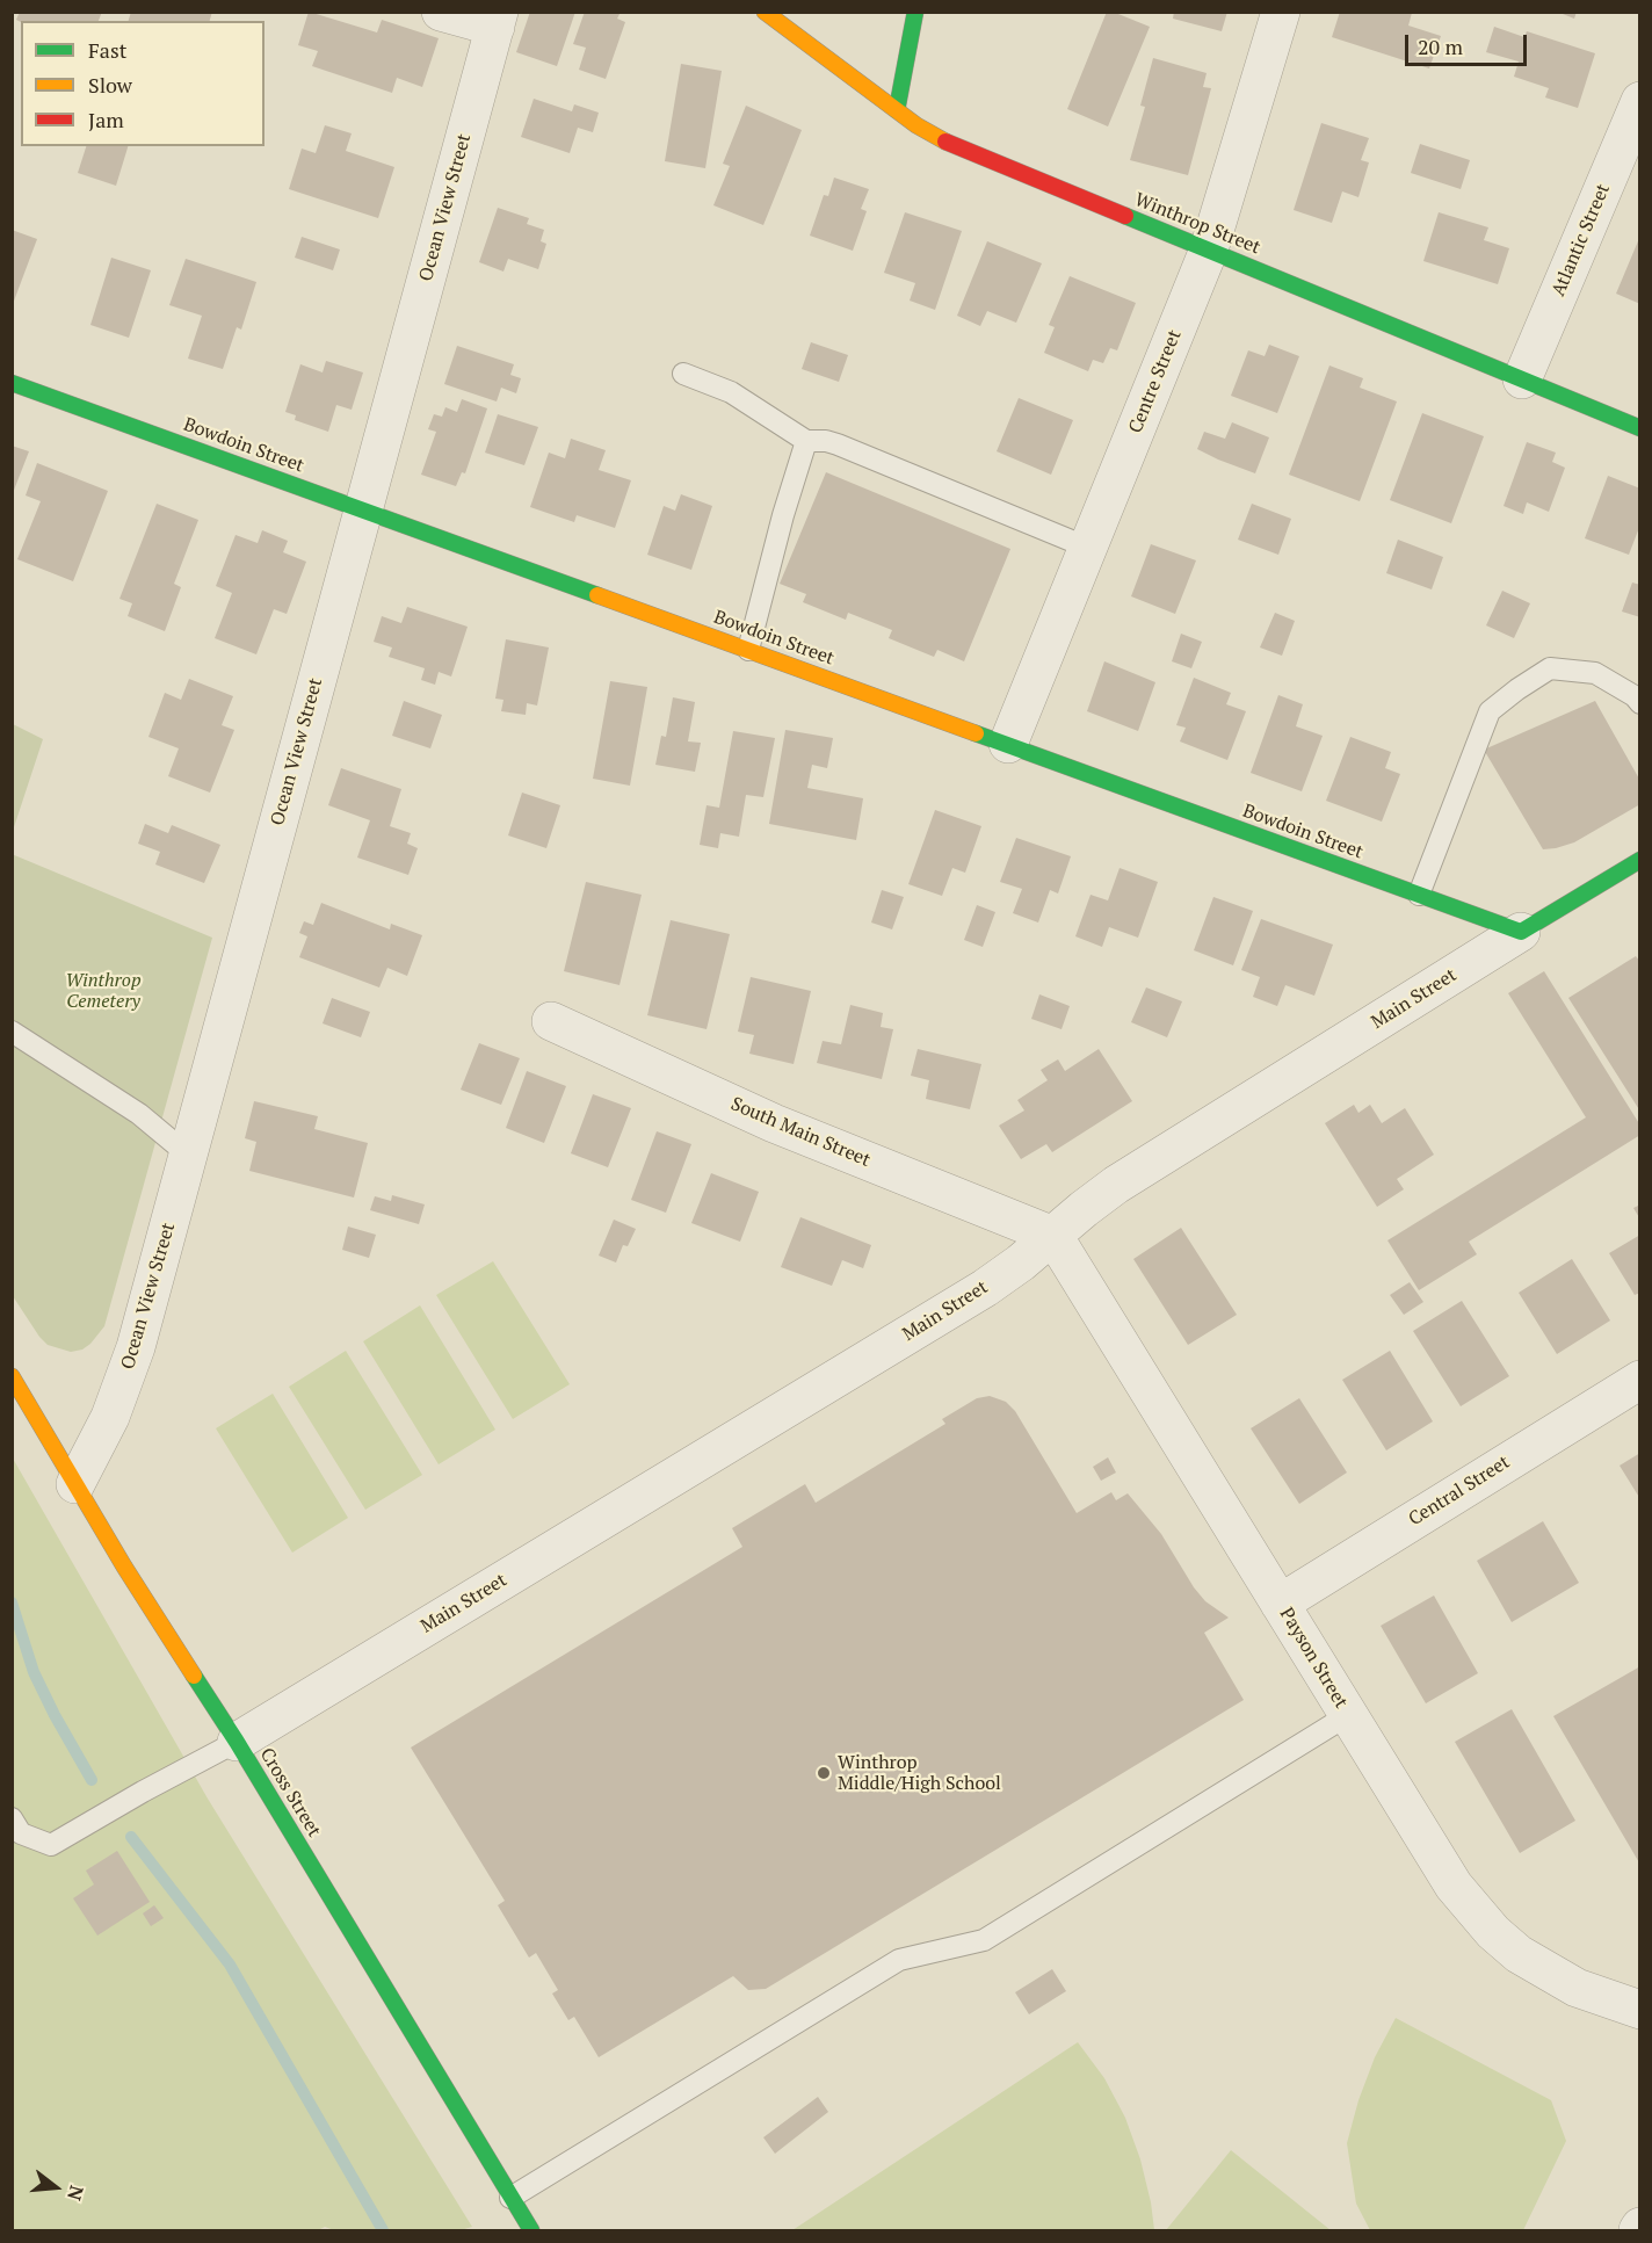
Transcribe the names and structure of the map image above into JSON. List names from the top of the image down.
{
  "streets": {
    "street": [
      "Ocean View Street",
      "Winthrop Street",
      "Atlantic Street",
      "Centre Street",
      "Bowdoin Street",
      "Main Street",
      "South Main Street",
      "Central Street",
      "Payson Street",
      "Cross Street"
    ]
  },
  "crossings": [
    ["Ocean View Street", "Bowdoin Street"],
    ["Ocean View Street", "Cross Street"],
    ["Winthrop Street", "Atlantic Street"],
    ["Winthrop Street", "Centre Street"],
    ["Centre Street", "Bowdoin Street"],
    ["Bowdoin Street", "Main Street"],
    ["Main Street", "South Main Street"],
    ["Main Street", "Payson Street"],
    ["Main Street", "Cross Street"],
    ["South Main Street", "Payson Street"],
    ["Central Street", "Payson Street"]
  ],
  "parks": ["Winthrop Cemetery"],
  "places": ["Winthrop Middle/High School"],
  "legend": ["Fast", "Slow", "Jam"],
  "scale_bar": "20 m",
  "north": "right"
}
